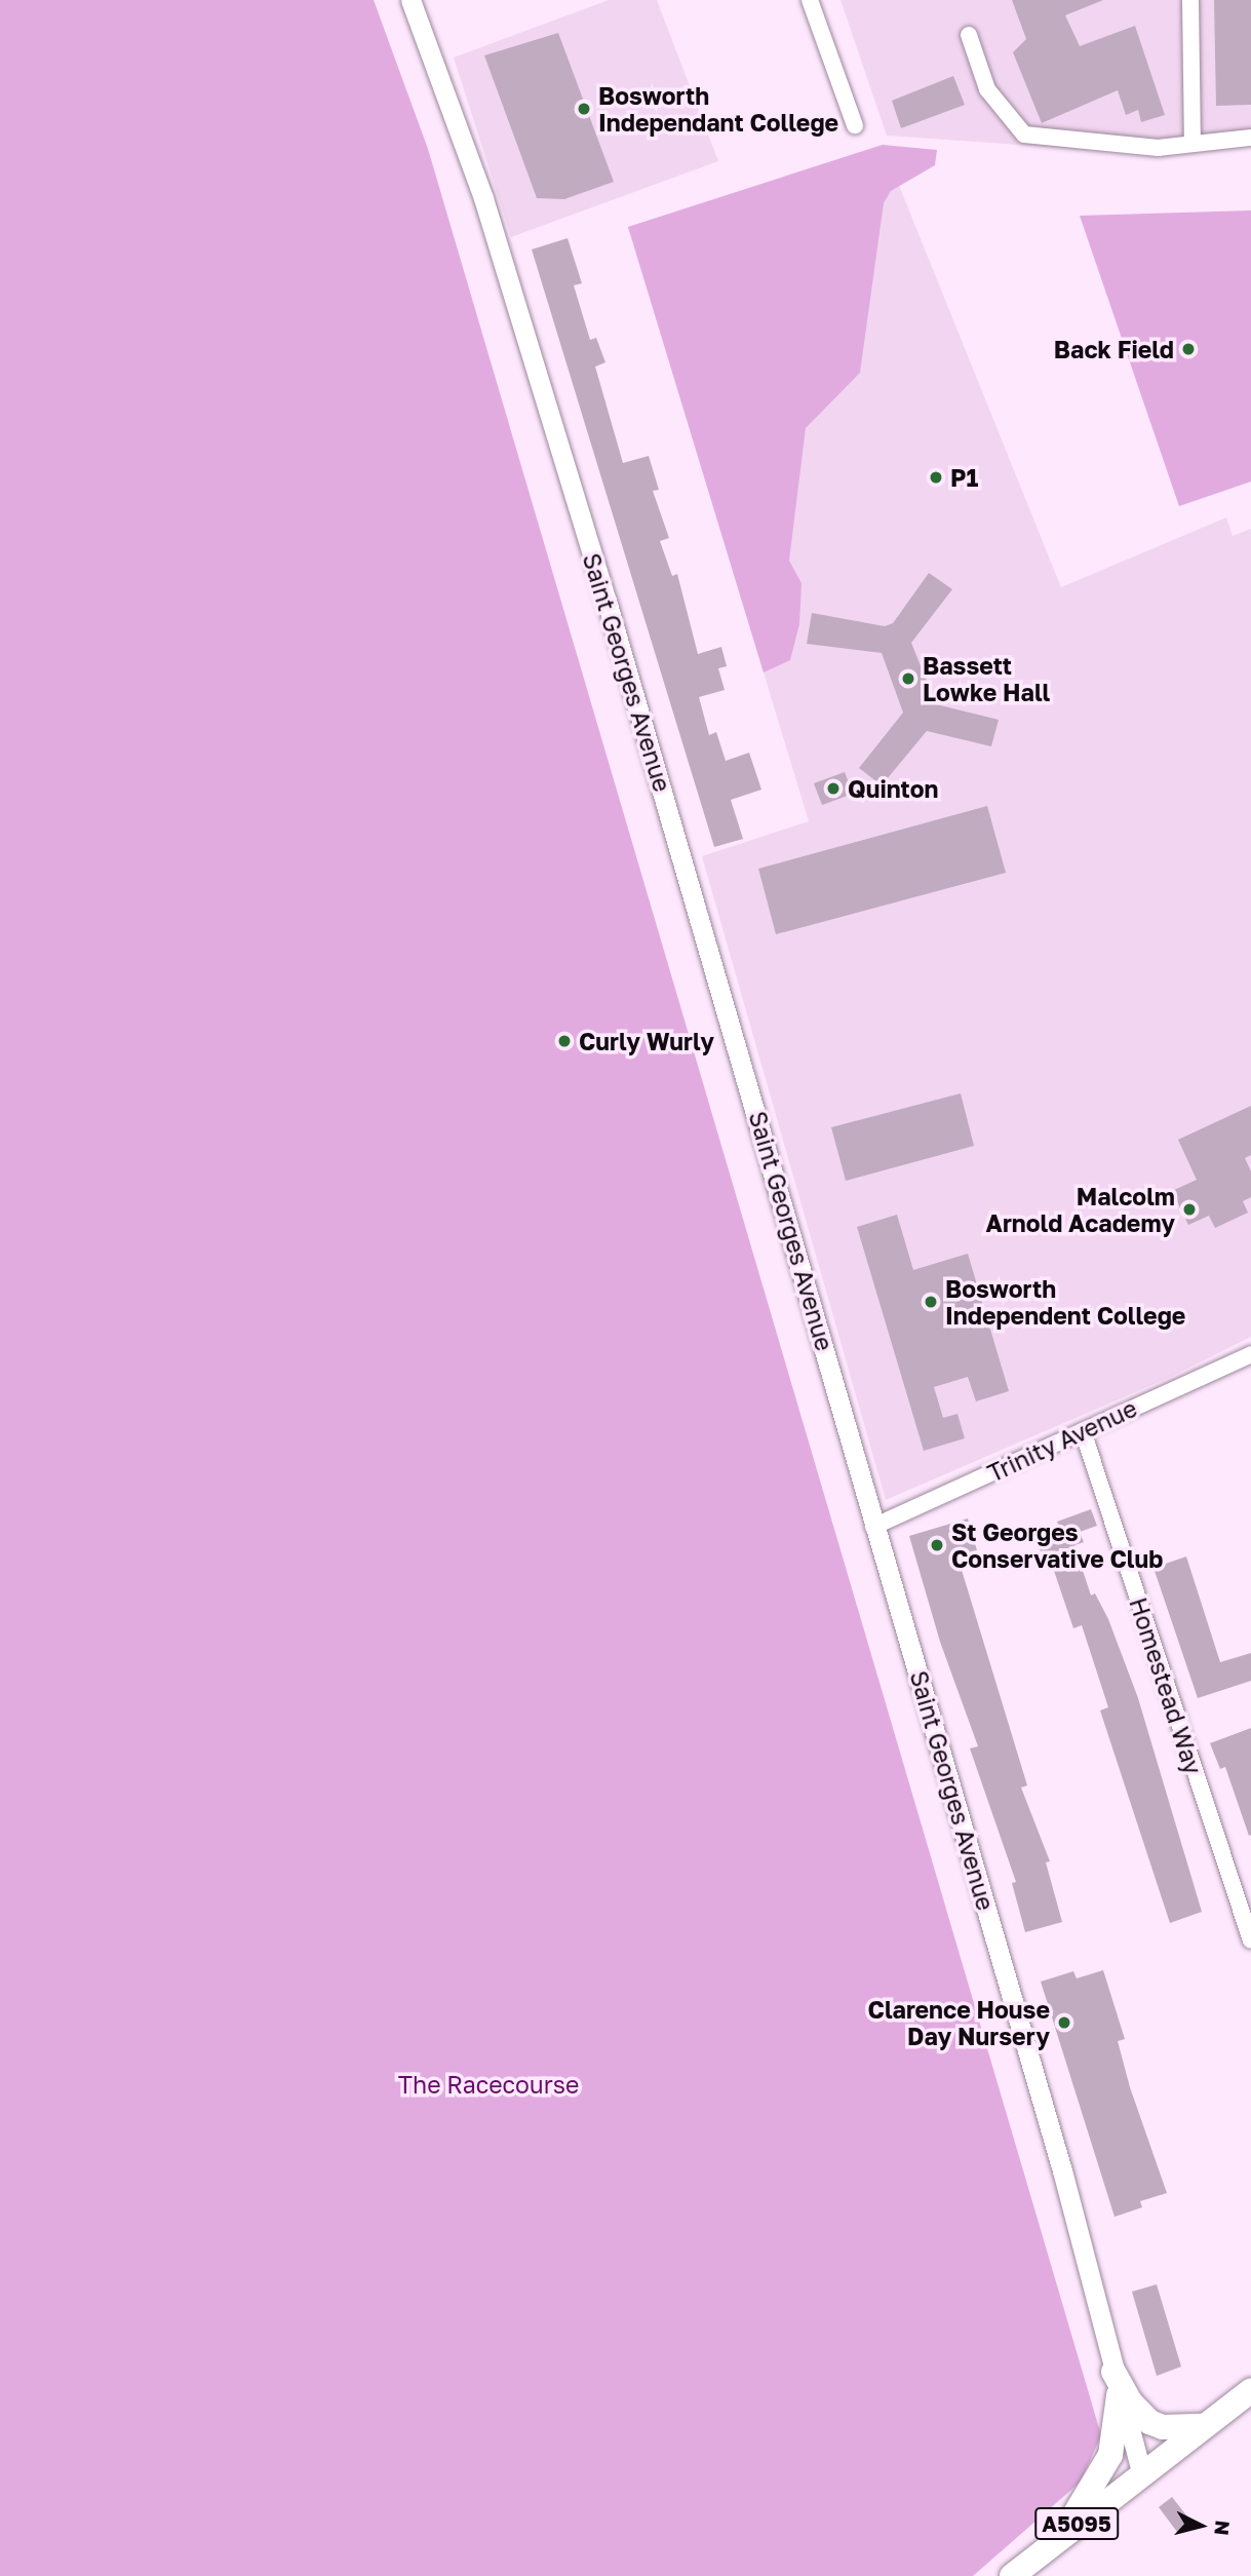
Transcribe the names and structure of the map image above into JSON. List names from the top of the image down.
{
  "streets": {
    "main road": ["A5095"],
    "street": ["Saint Georges Avenue", "Trinity Avenue", "Homestead Way"]
  },
  "crossings": [
    ["Saint Georges Avenue", "Trinity Avenue"],
    ["Saint Georges Avenue", "A5095"],
    ["Trinity Avenue", "Homestead Way"]
  ],
  "parks": ["The Racecourse"],
  "places": [
    "Bosworth Independant College",
    "Back Field",
    "P1",
    "Bassett Lowke Hall",
    "Quinton",
    "Curly Wurly",
    "Malcolm Arnold Academy",
    "Bosworth Independent College",
    "St Georges Conservative Club",
    "Clarence House Day Nursery"
  ],
  "north": "right"
}
